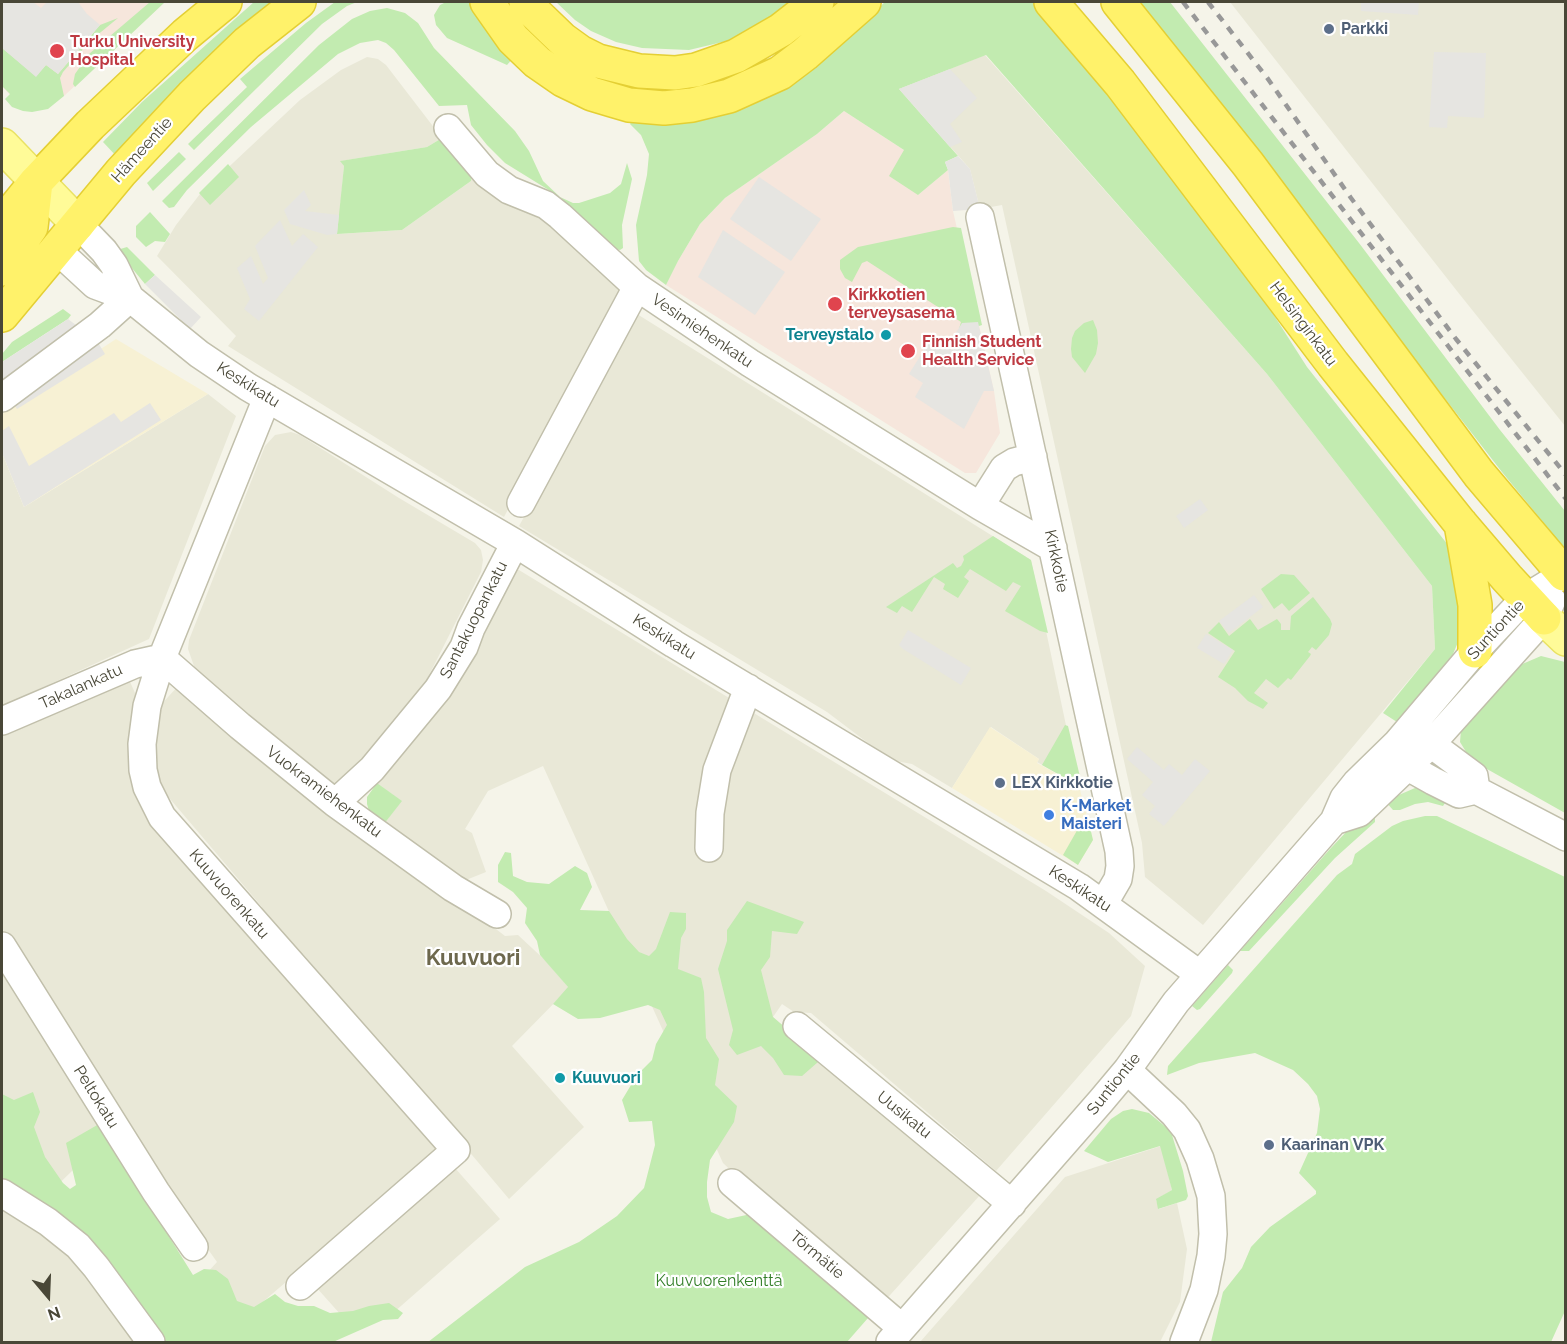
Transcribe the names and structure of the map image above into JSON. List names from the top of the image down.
{
  "streets": {
    "highway": ["Hämeentie", "Helsinginkatu"],
    "street": [
      "Vesimiehenkatu",
      "Keskikatu",
      "Kirkkotie",
      "Santakuopankatu",
      "Suntiontie",
      "Takalankatu",
      "Vuokramiehenkatu",
      "Kuuvuorenkatu",
      "Peltokatu",
      "Uusikatu",
      "Törmätie"
    ]
  },
  "crossings": [
    ["Hämeentie", "Keskikatu"],
    ["Helsinginkatu", "Suntiontie"],
    ["Vesimiehenkatu", "Kirkkotie"],
    ["Keskikatu", "Kirkkotie"],
    ["Keskikatu", "Santakuopankatu"],
    ["Keskikatu", "Suntiontie"],
    ["Keskikatu", "Kuuvuorenkatu"],
    ["Santakuopankatu", "Vuokramiehenkatu"],
    ["Suntiontie", "Uusikatu"],
    ["Suntiontie", "Törmätie"],
    ["Takalankatu", "Vuokramiehenkatu"],
    ["Takalankatu", "Kuuvuorenkatu"],
    ["Vuokramiehenkatu", "Kuuvuorenkatu"]
  ],
  "districts": ["Kuuvuori"],
  "parks": ["Kuuvuorenkenttä"],
  "places": [
    "Parkki",
    "Turku University Hospital",
    "Kirkkotien terveysasema",
    "Terveystalo",
    "Finnish Student Health Service",
    "LEX Kirkkotie",
    "K-Market Maisteri",
    "Kuuvuori",
    "Kaarinan VPK"
  ],
  "north": "bottom"
}
